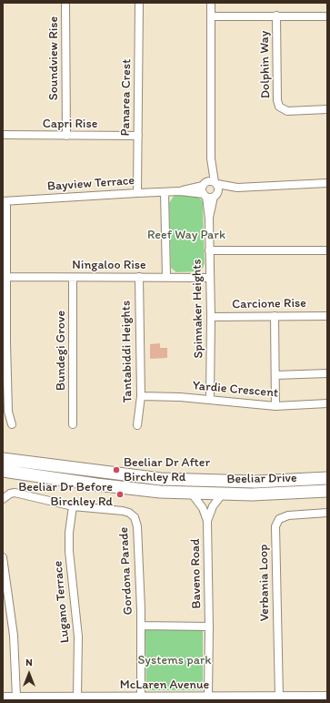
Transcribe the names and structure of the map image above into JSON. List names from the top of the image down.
{
  "streets": {
    "highway": ["Beeliar Drive"],
    "street": [
      "Soundview Rise",
      "Dolphin Way",
      "Panarea Crest",
      "Capri Rise",
      "Bayview Terrace",
      "Ningaloo Rise",
      "Carcione Rise",
      "Spinnaker Heights",
      "Bundegi Grove",
      "Tantabiddi Heights",
      "Yardie Crescent",
      "Gordona Parade",
      "Baveno Road",
      "Verbania Loop",
      "Lugano Terrace",
      "McLaren Avenue"
    ]
  },
  "crossings": [
    ["Soundview Rise", "Capri Rise"],
    ["Panarea Crest", "Capri Rise"],
    ["Panarea Crest", "Bayview Terrace"],
    ["Bayview Terrace", "Spinnaker Heights"],
    ["Ningaloo Rise", "Spinnaker Heights"],
    ["Ningaloo Rise", "Bundegi Grove"],
    ["Ningaloo Rise", "Tantabiddi Heights"],
    ["Carcione Rise", "Spinnaker Heights"],
    ["Spinnaker Heights", "Yardie Crescent"],
    ["Tantabiddi Heights", "Yardie Crescent"],
    ["Beeliar Drive", "Baveno Road"],
    ["Gordona Parade", "Lugano Terrace"],
    ["Gordona Parade", "McLaren Avenue"],
    ["Baveno Road", "McLaren Avenue"],
    ["Verbania Loop", "McLaren Avenue"],
    ["Lugano Terrace", "McLaren Avenue"]
  ],
  "parks": ["Reef Way Park", "Systems park"],
  "places": ["Beeliar Dr After Birchley Rd", "Beeliar Dr Before Birchley Rd"],
  "north": "top"
}
